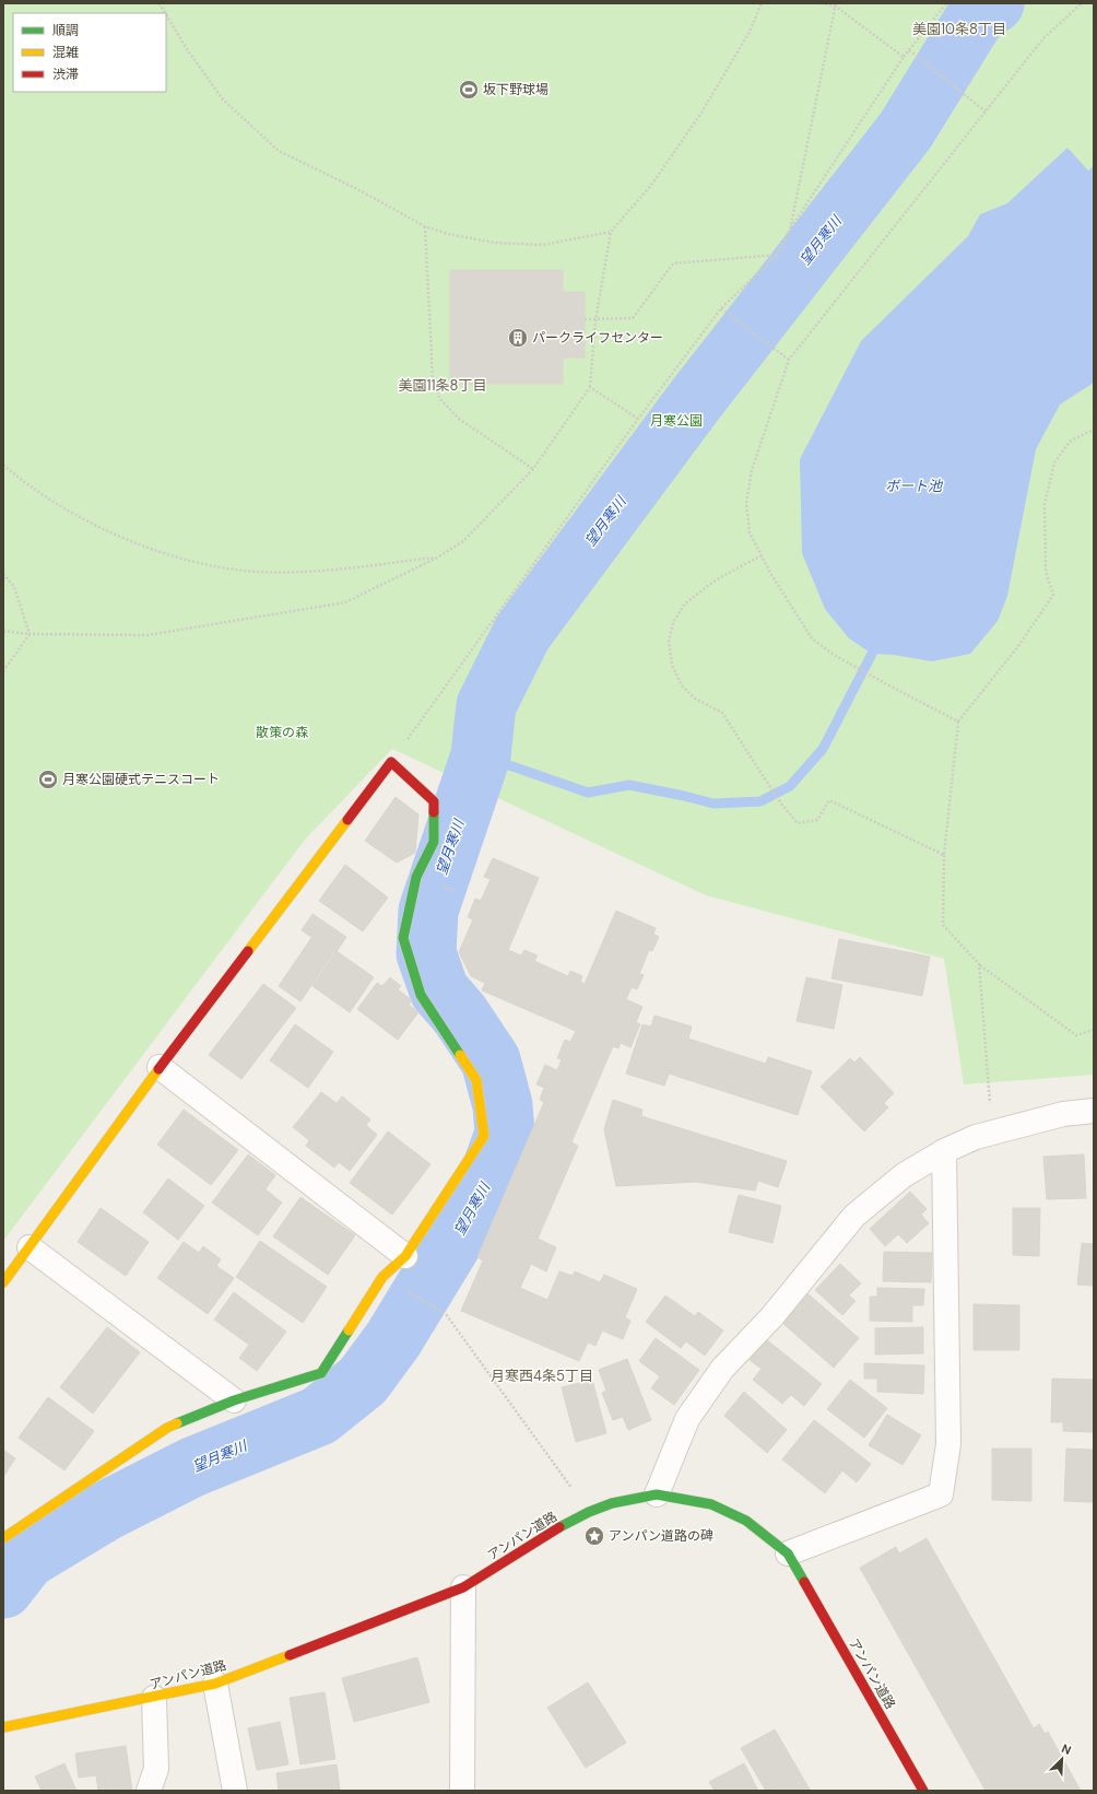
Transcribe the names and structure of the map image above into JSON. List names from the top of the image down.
{
  "streets": {
    "street": ["アンパン道路"]
  },
  "districts": ["美園10条8丁目", "美園11条8丁目", "月寒西4条5丁目"],
  "water": ["望月寒川", "ボート池"],
  "parks": ["月寒公園", "散策の森"],
  "places": {
    "sports": ["坂下野球場", "月寒公園硬式テニスコート"],
    "building": ["パークライフセンター"],
    "place": ["アンパン道路の碑"]
  },
  "legend": ["順調", "混雑", "渋滞"],
  "north": "top right"
}
